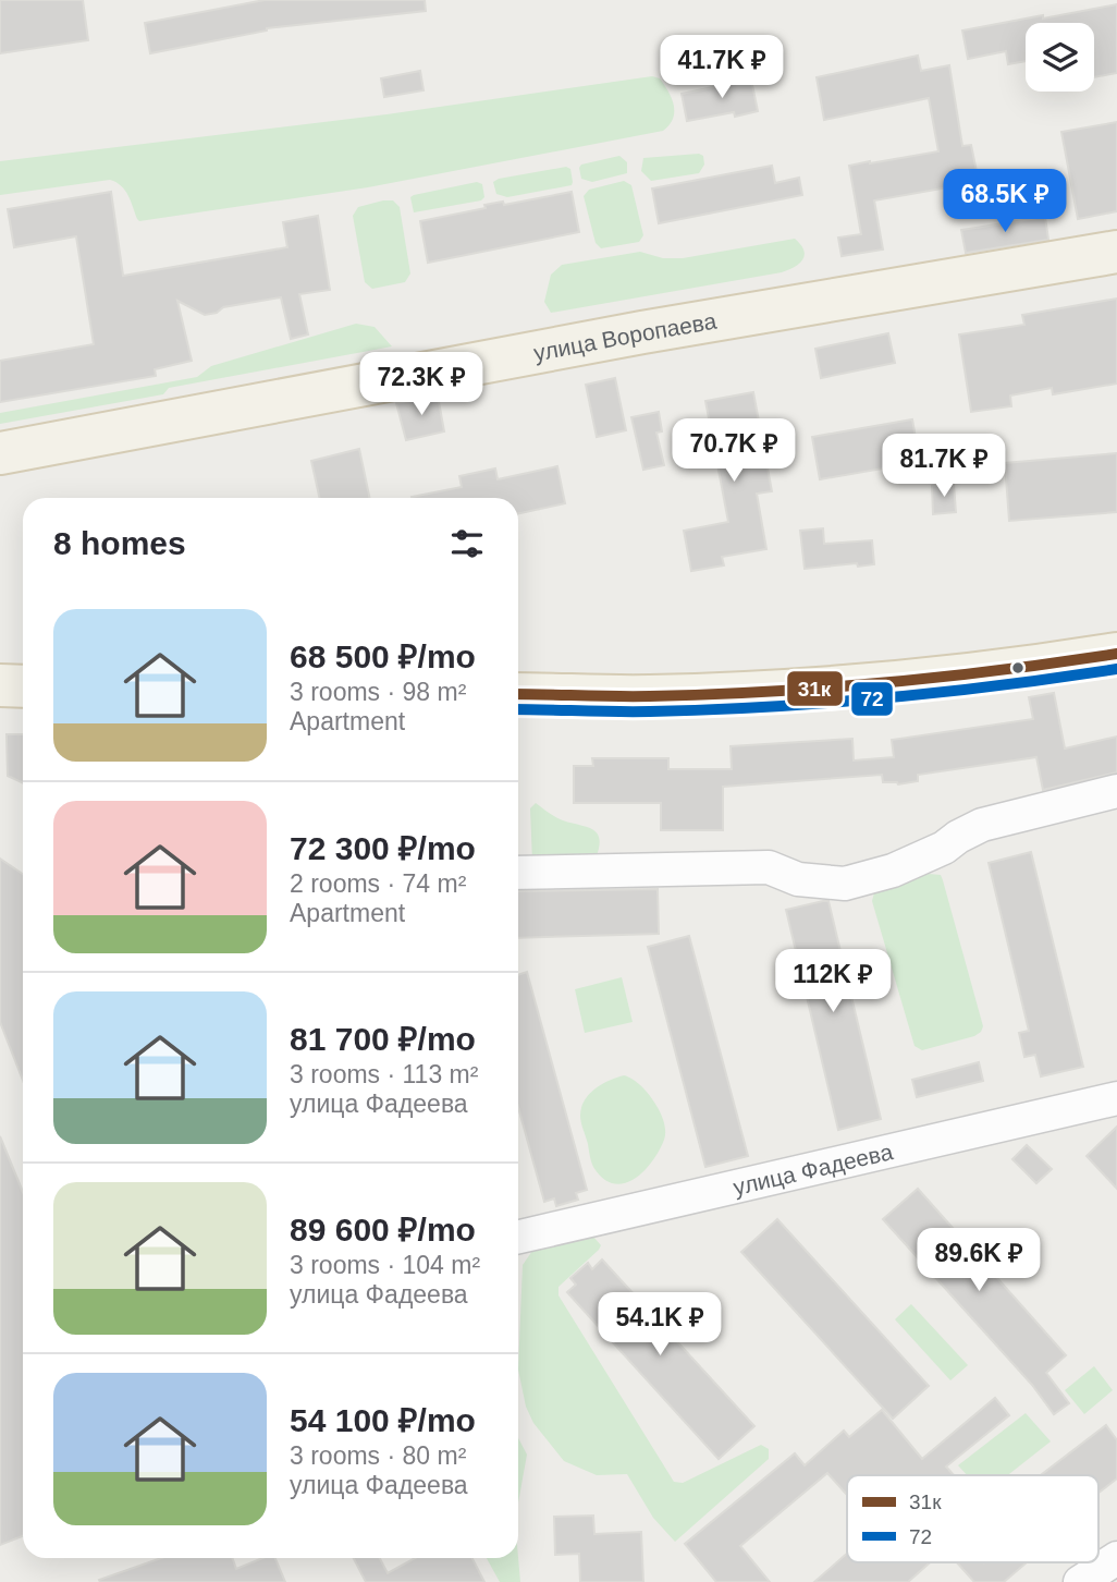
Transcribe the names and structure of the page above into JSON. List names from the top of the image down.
{
  "streets": {
    "main road": ["улица Воропаева"],
    "street": ["улица Фадеева"]
  },
  "lines": ["transit line 31к", "transit line 72"],
  "legend": ["31к", "72"],
  "page": {
    "price": [
      "41.7K ₽",
      "68.5K ₽",
      "72.3K ₽",
      "70.7K ₽",
      "81.7K ₽",
      "112K ₽",
      "89.6K ₽",
      "54.1K ₽"
    ],
    "heading": "8 homes",
    "list": [
      {
        "name": "68 500 ₽/mo",
        "note": "3 rooms · 98 m² · Apartment"
      },
      {
        "name": "72 300 ₽/mo",
        "note": "2 rooms · 74 m² · Apartment"
      },
      {
        "name": "81 700 ₽/mo",
        "note": "3 rooms · 113 m² · улица Фадеева"
      },
      {
        "name": "89 600 ₽/mo",
        "note": "3 rooms · 104 m² · улица Фадеева"
      },
      {
        "name": "54 100 ₽/mo",
        "note": "3 rooms · 80 m² · улица Фадеева"
      }
    ]
  }
}
